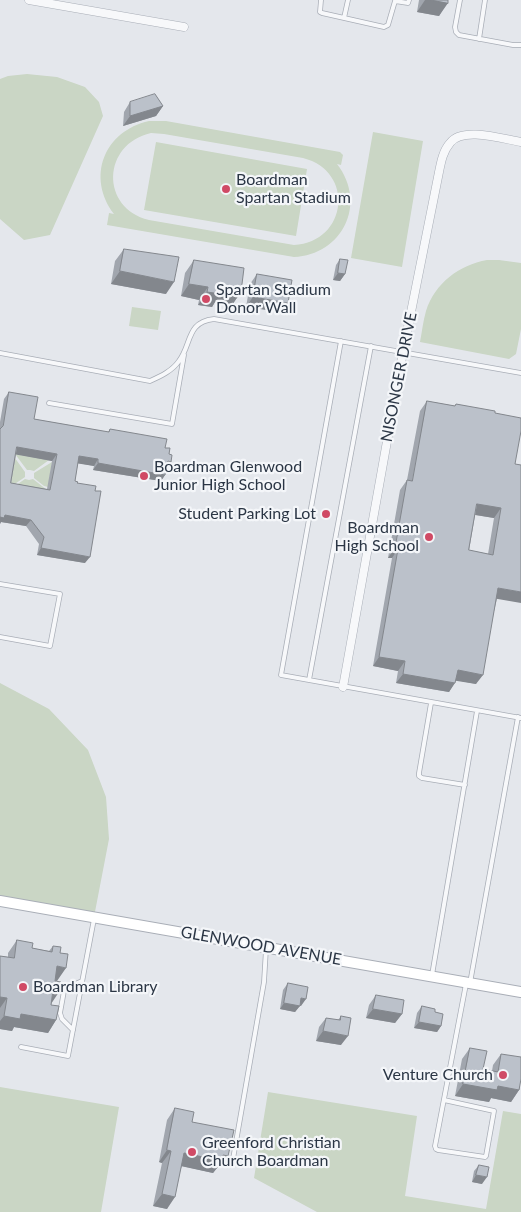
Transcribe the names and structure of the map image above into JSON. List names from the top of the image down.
{
  "streets": {
    "street": ["NISONGER DRIVE", "GLENWOOD AVENUE"]
  },
  "places": [
    "Boardman Spartan Stadium",
    "Spartan Stadium Donor Wall",
    "Boardman Glenwood Junior High School",
    "Student Parking Lot",
    "Boardman High School",
    "Boardman Library",
    "Venture Church",
    "Greenford Christian Church Boardman"
  ]
}
